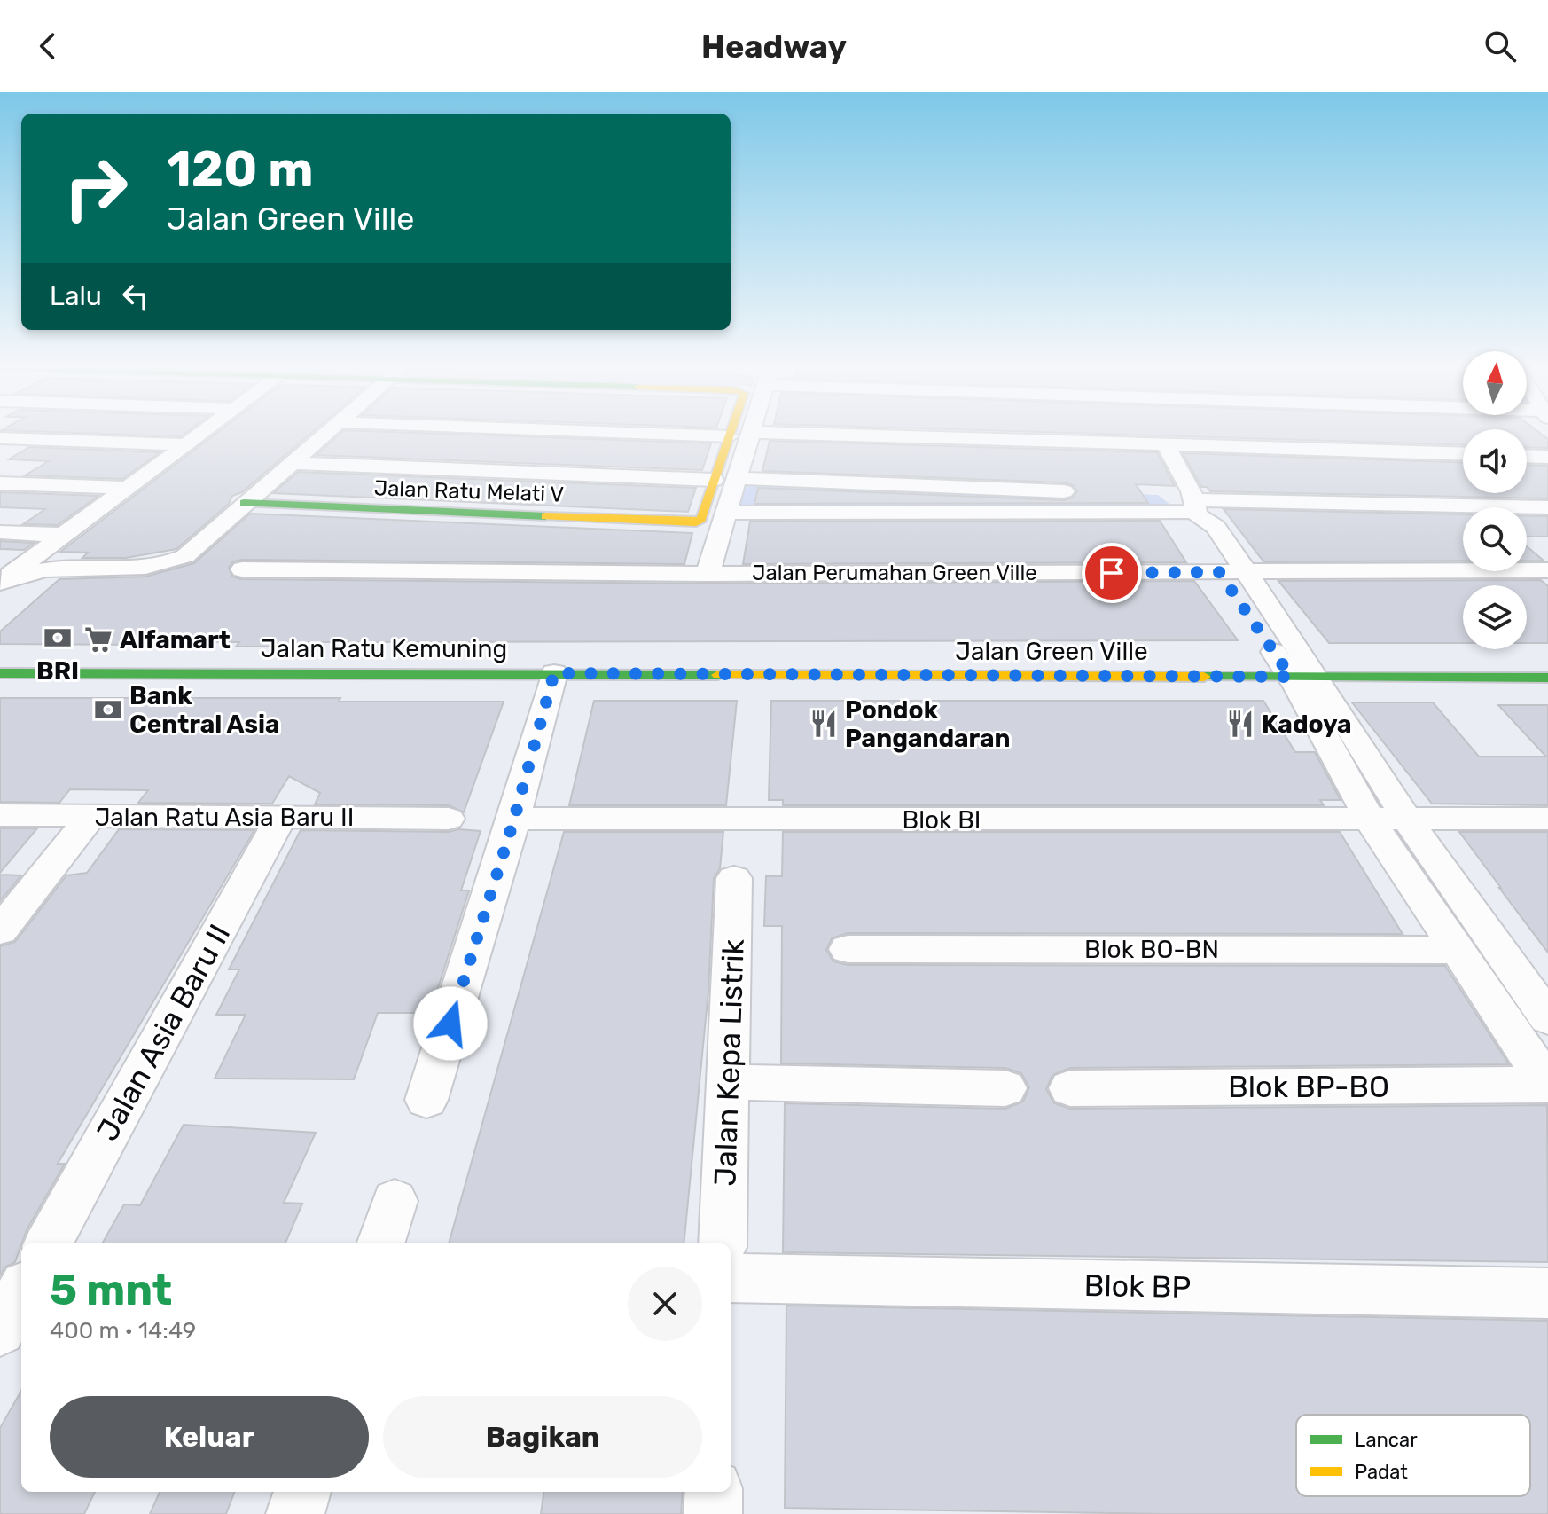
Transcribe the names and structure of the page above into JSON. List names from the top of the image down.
{
  "streets": {
    "street": [
      "Jalan Ratu Melati V",
      "Jalan Perumahan Green Ville",
      "Jalan Ratu Kemuning",
      "Jalan Green Ville",
      "Jalan Ratu Asia Baru II",
      "Blok BI",
      "Blok BO-BN",
      "Jalan Asia Baru II",
      "Jalan Kepa Listrik",
      "Blok BP-BO",
      "Blok BP"
    ]
  },
  "crossings": [
    ["Jalan Ratu Kemuning", "Jalan Green Ville"],
    ["Jalan Ratu Asia Baru II", "Jalan Asia Baru II"],
    ["Blok BI", "Jalan Kepa Listrik"]
  ],
  "places": {
    "bank": ["BRI", "Bank Central Asia"],
    "supermarket": ["Alfamart"],
    "restaurant": ["Pondok Pangandaran", "Kadoya"]
  },
  "legend": ["Lancar", "Padat"],
  "north": "top",
  "page": {
    "header": "Headway",
    "turn": ["120 m", "Jalan Green Ville"],
    "then": "Lalu",
    "heading": ["5 mnt", "400 m · 14:49"],
    "buttons": ["Keluar", "Bagikan"]
  }
}
